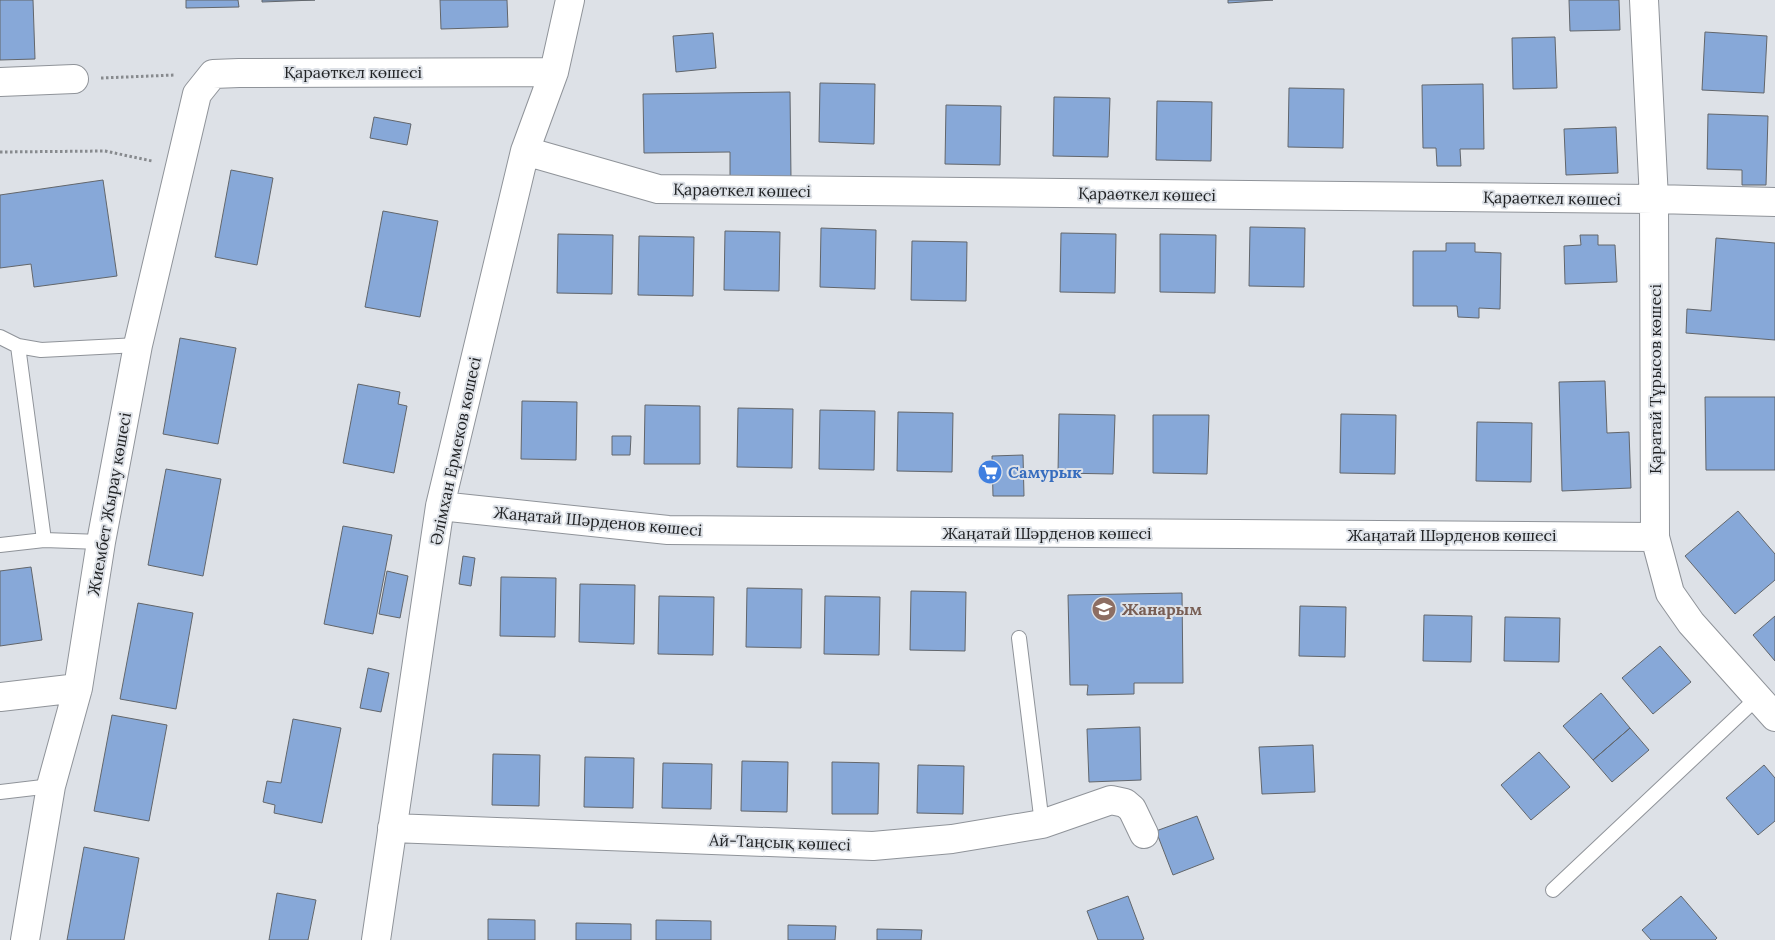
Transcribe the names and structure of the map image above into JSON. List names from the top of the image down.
{
  "streets": {
    "street": [
      "Қараөткел көшесі",
      "Қаратай Тұрысов көшесі",
      "Әлімхан Ермеков көшесі",
      "Жиембет Жырау көшесі",
      "Жаңатай Шәрденов көшесі",
      "Ай-Таңсық көшесі"
    ]
  },
  "crossings": [
    ["Қараөткел көшесі", "Қаратай Тұрысов көшесі"],
    ["Қараөткел көшесі", "Әлімхан Ермеков көшесі"],
    ["Қараөткел көшесі", "Жиембет Жырау көшесі"],
    ["Қаратай Тұрысов көшесі", "Жаңатай Шәрденов көшесі"],
    ["Әлімхан Ермеков көшесі", "Жаңатай Шәрденов көшесі"],
    ["Әлімхан Ермеков көшесі", "Ай-Таңсық көшесі"]
  ],
  "places": {
    "supermarket": ["Самурык"],
    "school or university": ["Жанарым"]
  }
}
